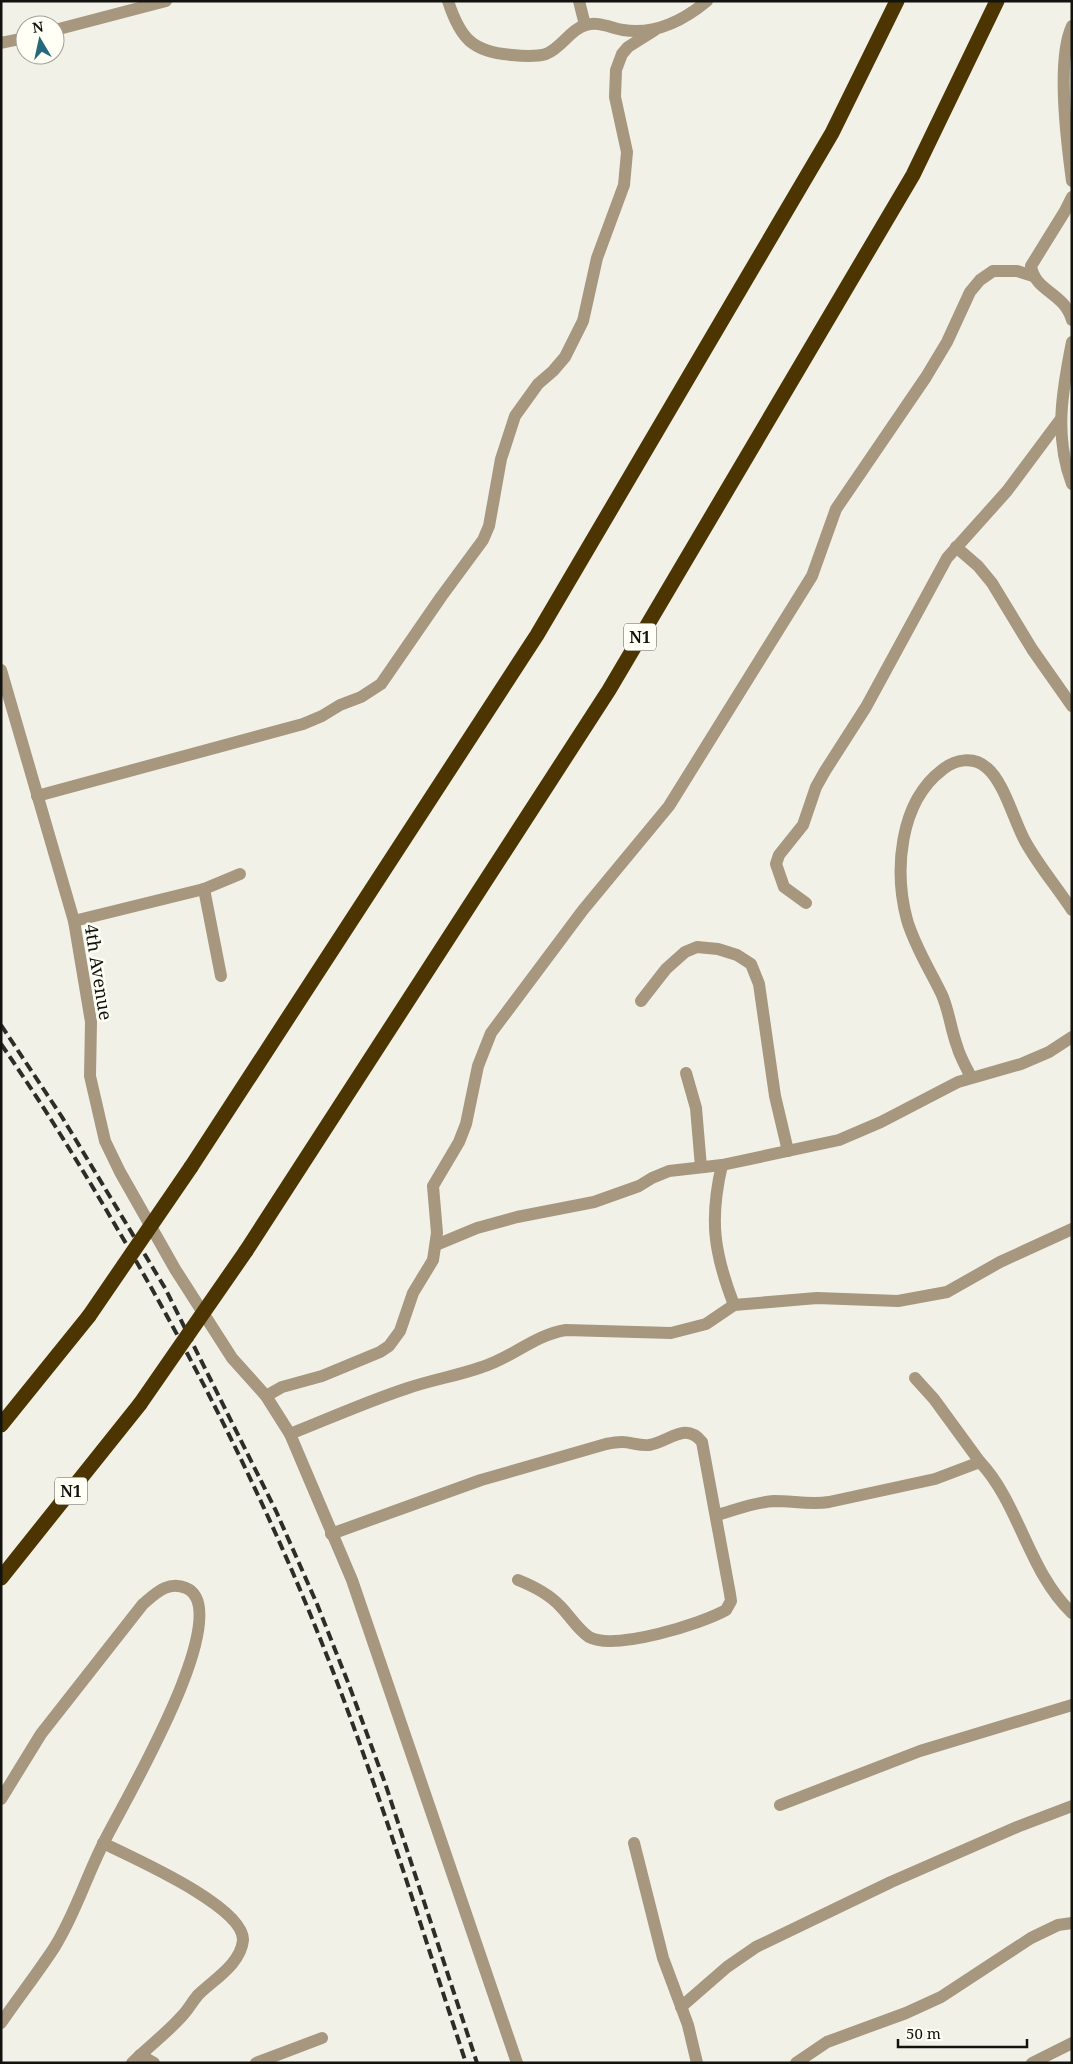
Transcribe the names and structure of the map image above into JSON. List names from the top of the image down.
{
  "streets": {
    "highway": ["N1"],
    "street": ["4th Avenue"]
  },
  "scale_bar": "50 m",
  "north": "top"
}
